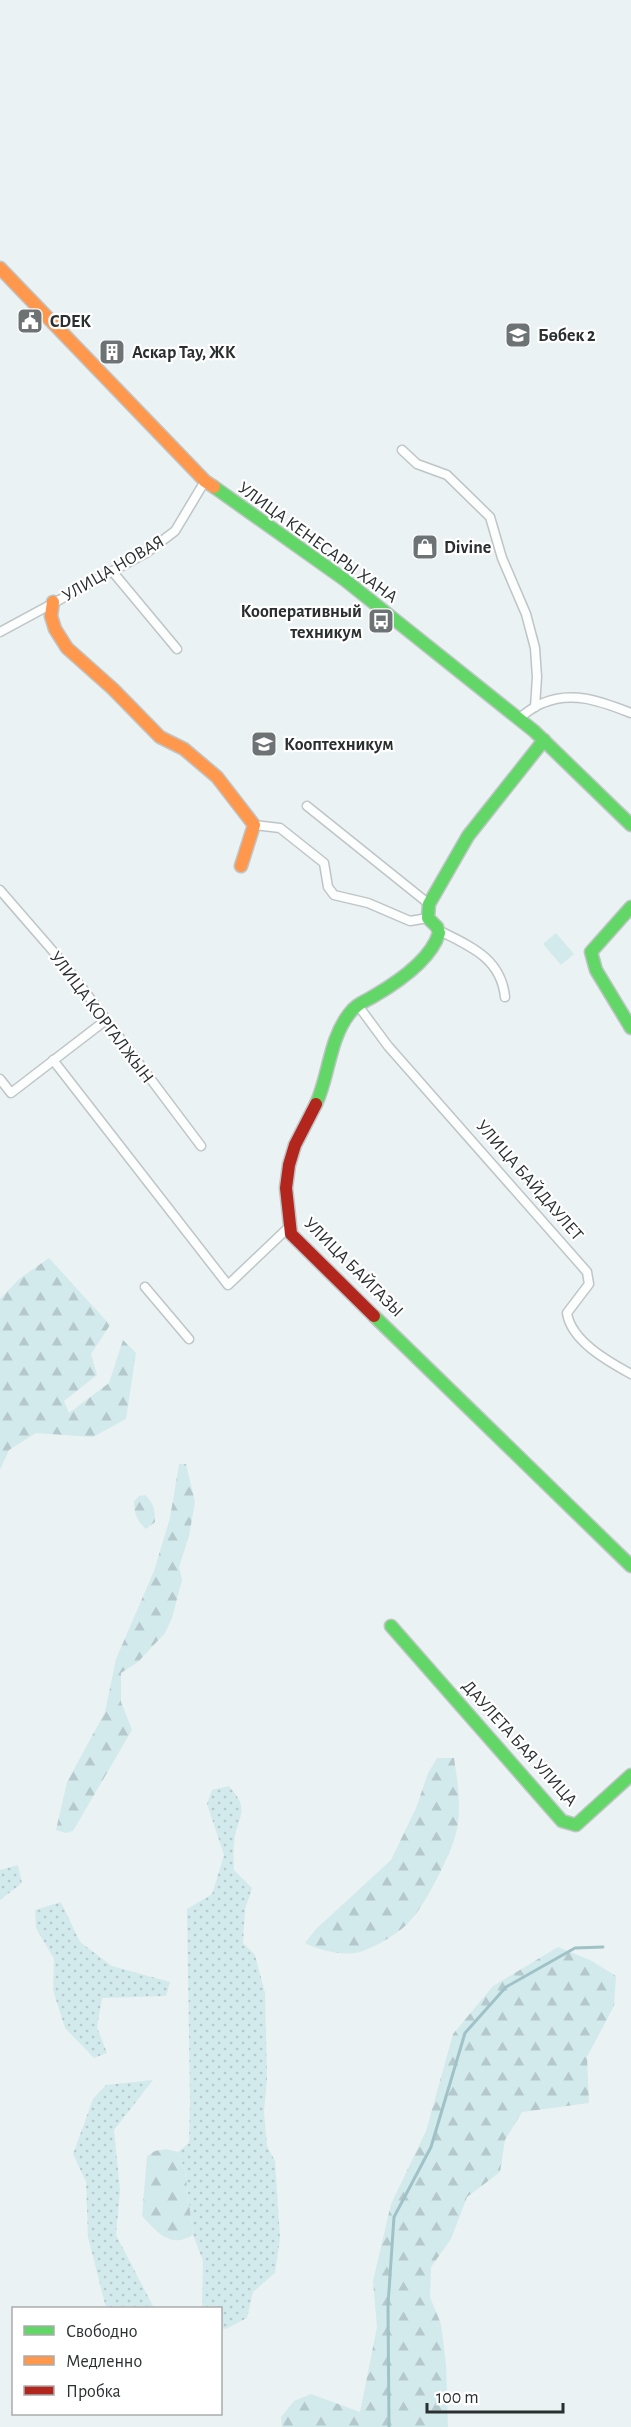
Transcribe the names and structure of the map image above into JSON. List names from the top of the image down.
{
  "streets": {
    "street": [
      "УЛИЦА КЕНЕСАРЫ ХАНА",
      "УЛИЦА НОВАЯ",
      "УЛИЦА КОРГАЛЖЫН",
      "УЛИЦА БАЙДАУЛЕТ",
      "УЛИЦА БАЙГАЗЫ",
      "ДАУЛЕТА БАЯ УЛИЦА"
    ]
  },
  "crossings": [
    ["УЛИЦА КЕНЕСАРЫ ХАНА", "УЛИЦА НОВАЯ"]
  ],
  "places": {
    "public building": ["CDEK"],
    "school or university": ["Бөбек 2", "Кооптехникум"],
    "building": ["Аскар Тау, ЖК"],
    "shop": ["Divine"],
    "bus stop": ["Кооперативный техникум"]
  },
  "legend": ["Свободно", "Медленно", "Пробка"],
  "scale_bar": "100 m"
}
